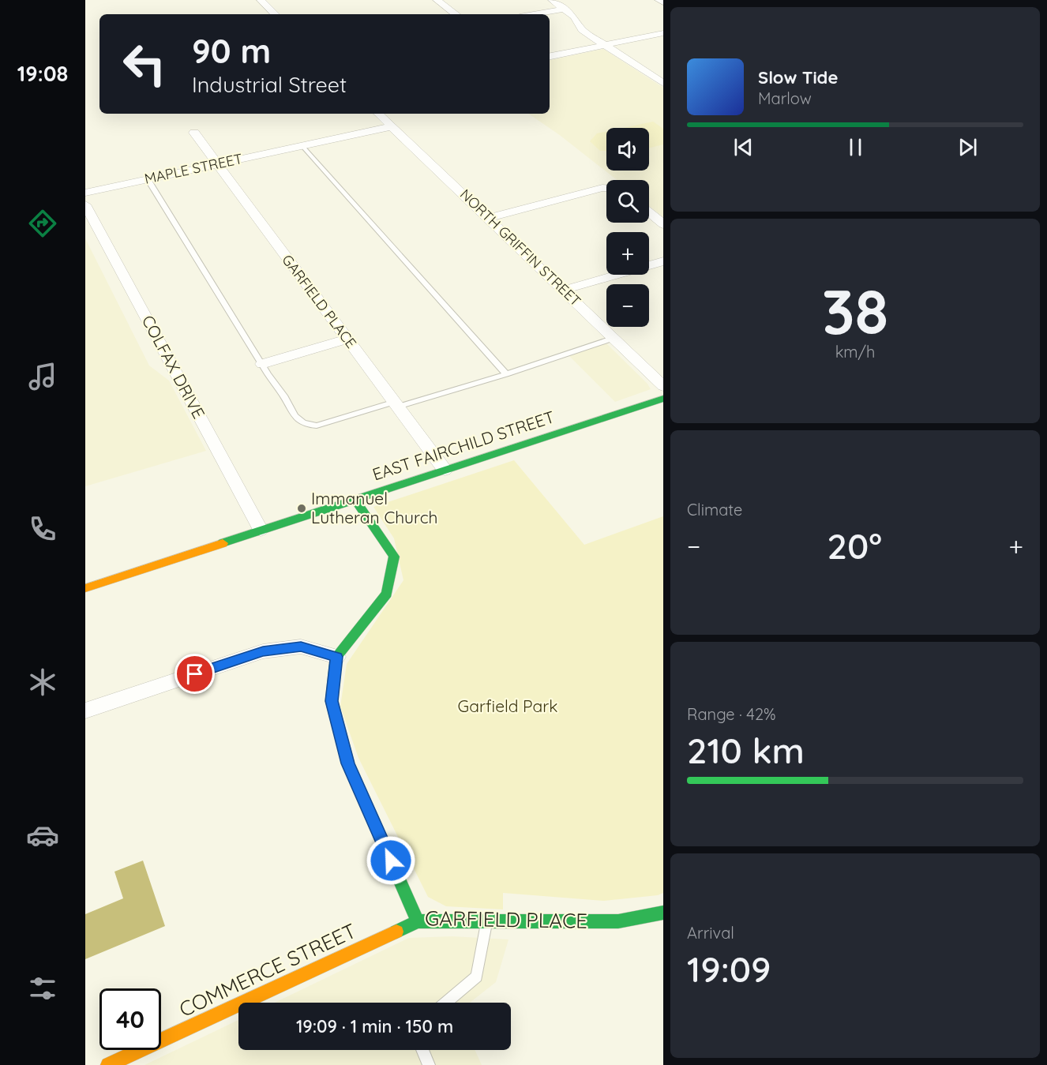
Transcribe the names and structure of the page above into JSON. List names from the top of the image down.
{
  "streets": {
    "street": [
      "MAPLE STREET",
      "NORTH GRIFFIN STREET",
      "GARFIELD PLACE",
      "COLFAX DRIVE",
      "EAST FAIRCHILD STREET",
      "COMMERCE STREET"
    ]
  },
  "crossings": [
    ["MAPLE STREET", "NORTH GRIFFIN STREET"],
    ["MAPLE STREET", "GARFIELD PLACE"],
    ["GARFIELD PLACE", "EAST FAIRCHILD STREET"],
    ["GARFIELD PLACE", "COMMERCE STREET"],
    ["COLFAX DRIVE", "EAST FAIRCHILD STREET"]
  ],
  "parks": ["Garfield Park"],
  "places": ["Immanuel Lutheran Church"],
  "page": {
    "tabs": "19:08",
    "turn": ["90 m", "Industrial Street"],
    "song": ["Slow Tide", "Marlow"],
    "map_buttons": ["+", "−"],
    "tile": [
      ["38", "km/h"],
      "Climate",
      ["Range · 42%", "210 km"],
      ["Arrival", "19:09"]
    ],
    "heat": ["−", "20°", "+"],
    "limit": "40",
    "trip": "19:09 · 1 min · 150 m"
  }
}
